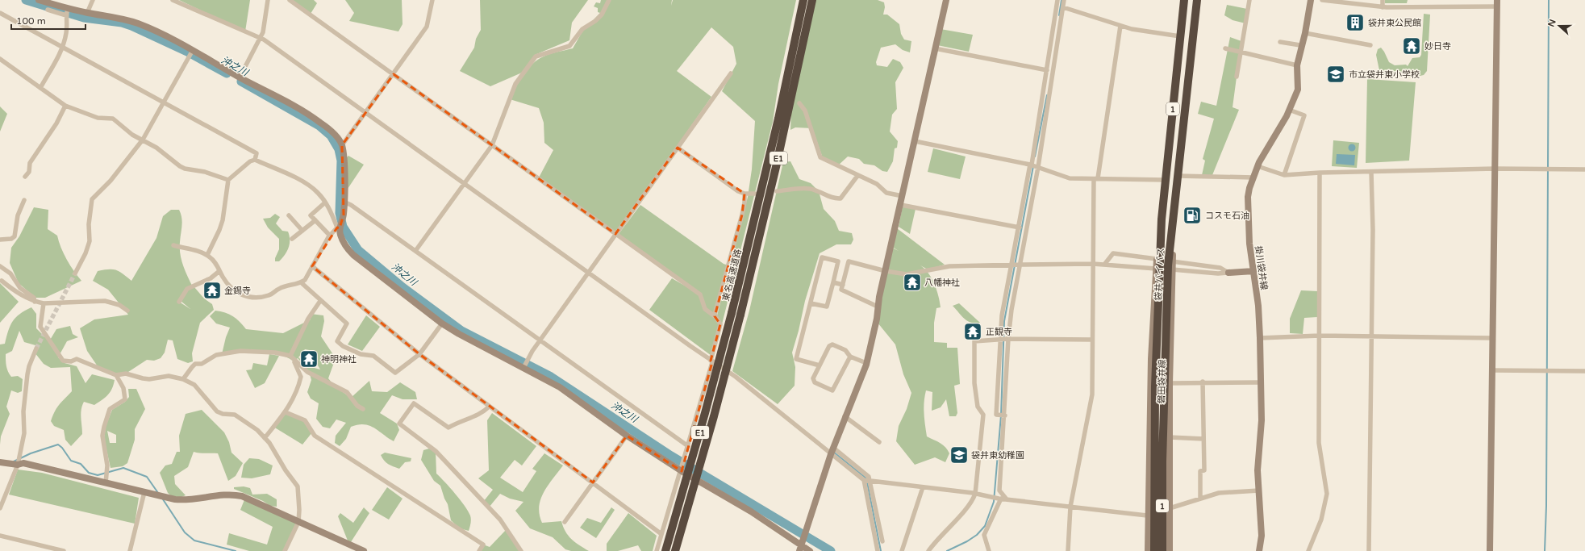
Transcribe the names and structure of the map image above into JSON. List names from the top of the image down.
{
  "streets": {
    "highway": [
      "1",
      "E1",
      "袋井バイパス",
      "東名高速道路"
    ],
    "street": ["掛川袋井線", "磐田袋井線"]
  },
  "crossings": [
    ["袋井バイパス", "磐田袋井線"]
  ],
  "water": ["沖之川"],
  "places": {
    "building": ["袋井東公民館"],
    "temple": [
      "妙日寺",
      "八幡神社",
      "金錫寺",
      "正観寺",
      "神明神社"
    ],
    "school or university": ["市立袋井東小学校", "袋井東幼稚園"],
    "fuel station": ["コスモ石油"]
  },
  "scale_bar": "100 m",
  "north": "left"
}
